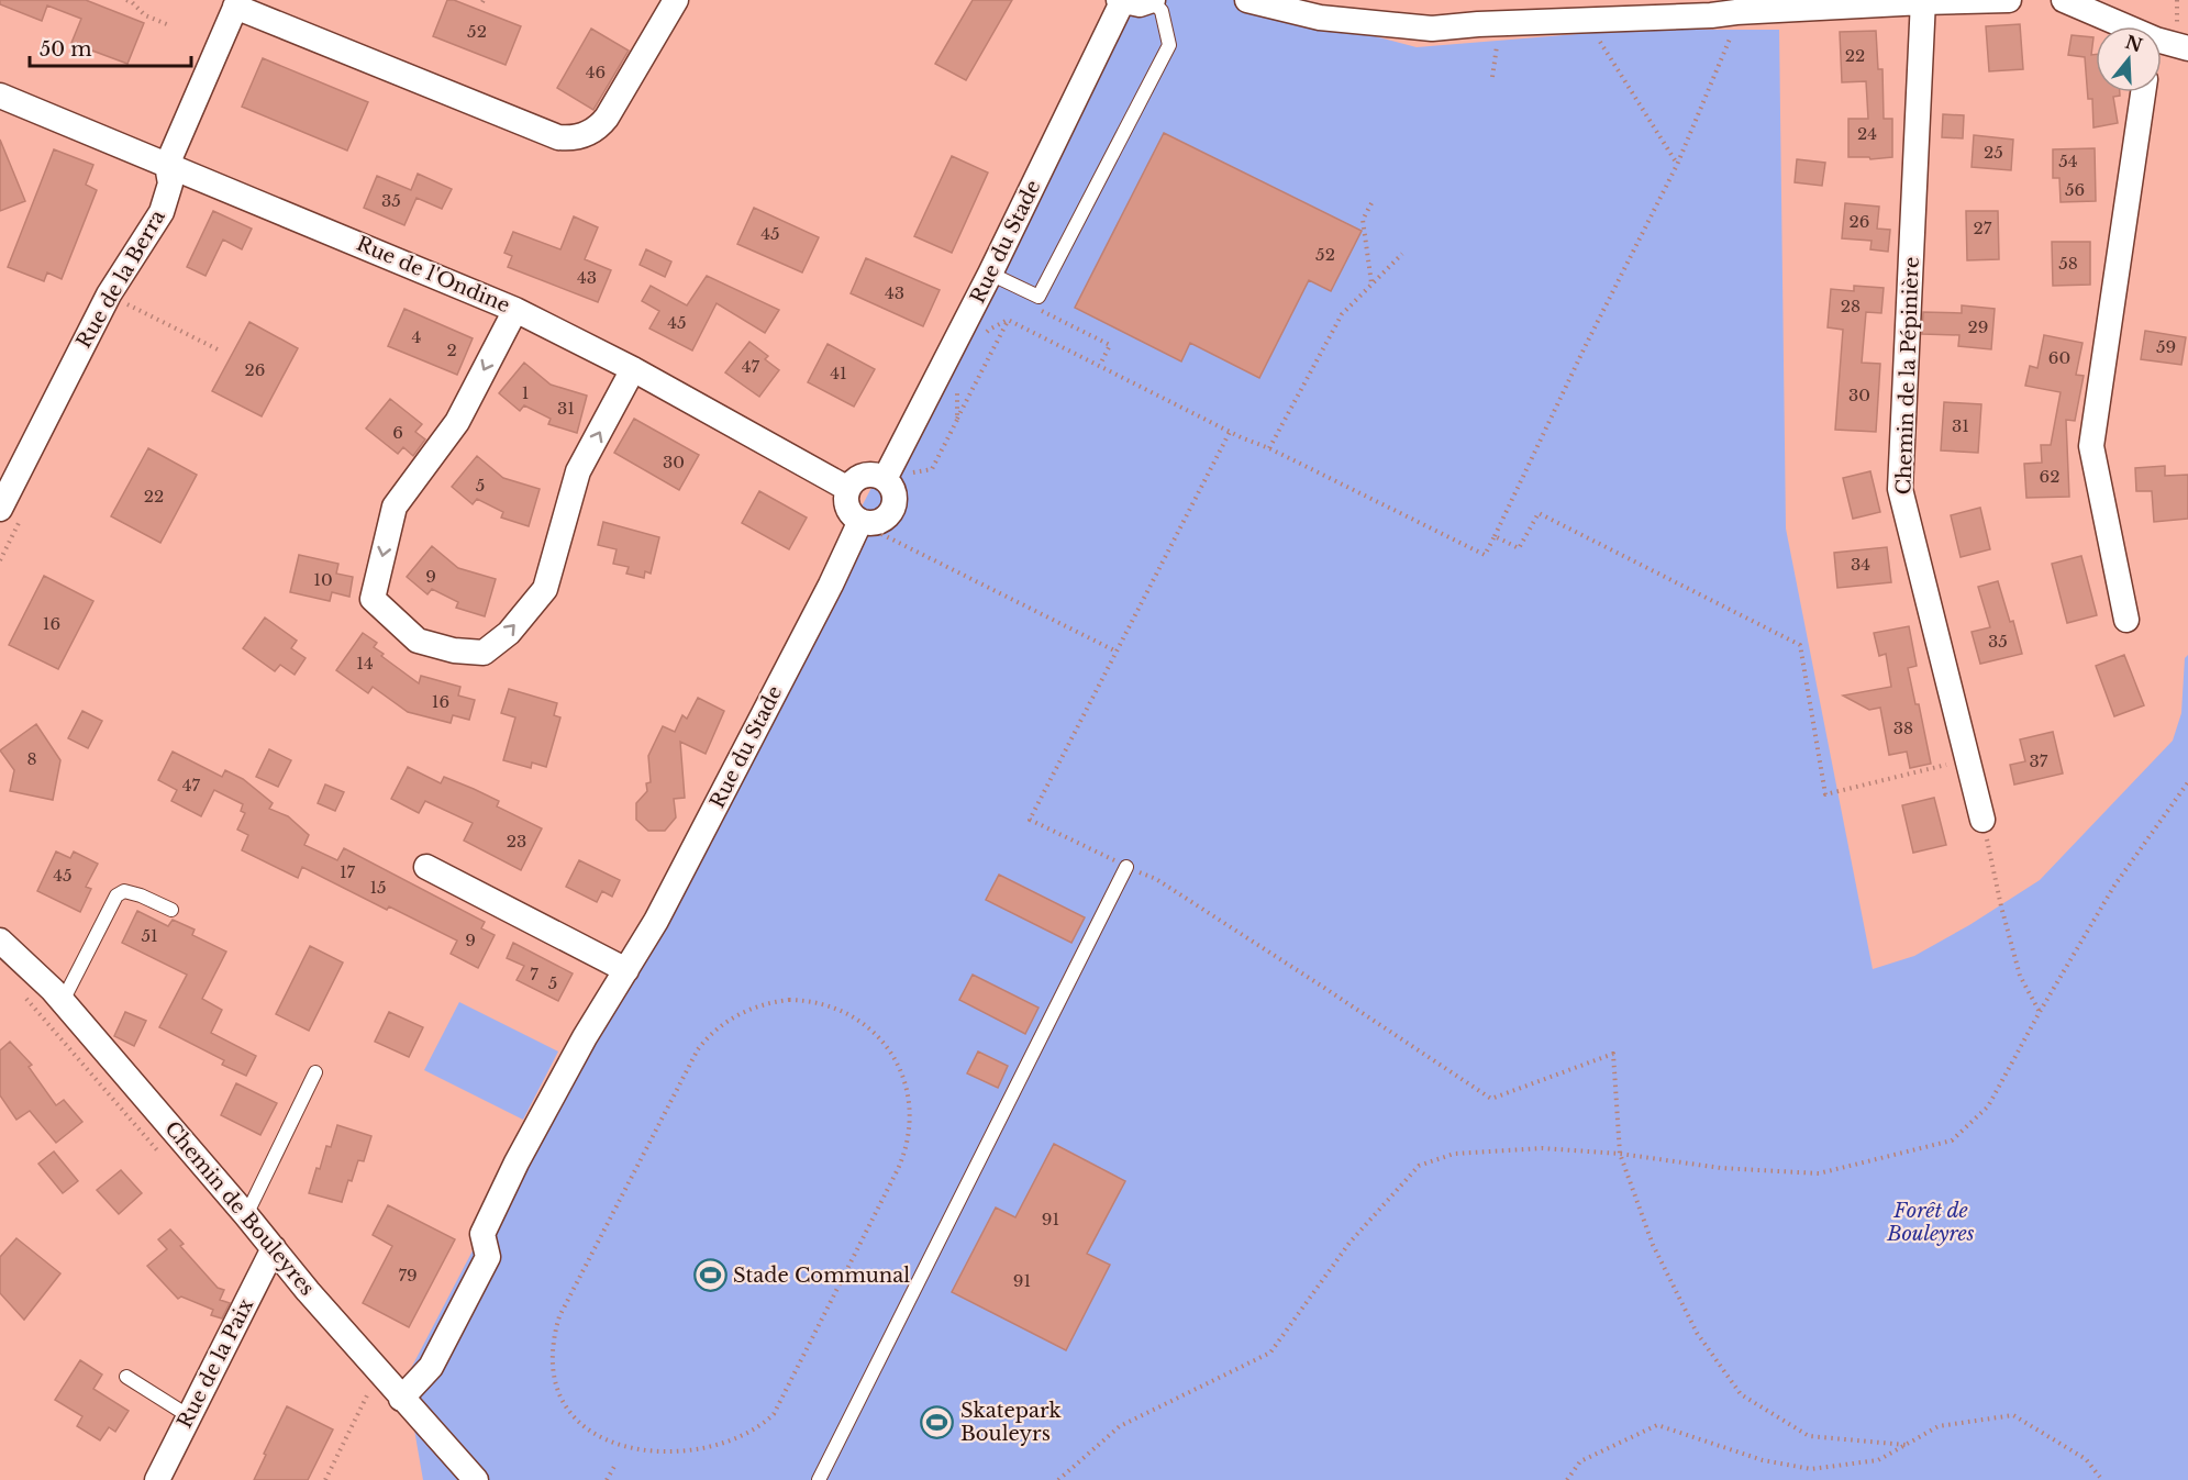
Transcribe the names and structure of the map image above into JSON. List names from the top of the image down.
{
  "streets": {
    "street": [
      "Rue du Stade",
      "Rue de l'Ondine",
      "Rue de la Berra",
      "Chemin de la Pépinière",
      "Chemin de Bouleyres",
      "Rue de la Paix"
    ]
  },
  "crossings": [
    ["Rue du Stade", "Rue de l'Ondine"],
    ["Rue du Stade", "Chemin de Bouleyres"],
    ["Rue de l'Ondine", "Rue de la Berra"],
    ["Chemin de Bouleyres", "Rue de la Paix"]
  ],
  "parks": ["Forêt de Bouleyres"],
  "places": {
    "sports": ["Stade Communal", "Skatepark Bouleyrs"]
  },
  "house_numbers": [
    "52",
    "22",
    "46",
    "24",
    "25",
    "54",
    "56",
    "35",
    "26",
    "27",
    "45",
    "52",
    "58",
    "43",
    "43",
    "28",
    "45",
    "29",
    "4",
    "59",
    "2",
    "60",
    "47",
    "26",
    "41",
    "1",
    "30",
    "31",
    "31",
    "6",
    "30",
    "62",
    "5",
    "22",
    "34",
    "9",
    "10",
    "16",
    "35",
    "14",
    "16",
    "38",
    "8",
    "37",
    "47",
    "23",
    "17",
    "45",
    "15",
    "51",
    "9",
    "7",
    "5",
    "91",
    "79",
    "91"
  ],
  "scale_bar": "50 m",
  "north": "top"
}
